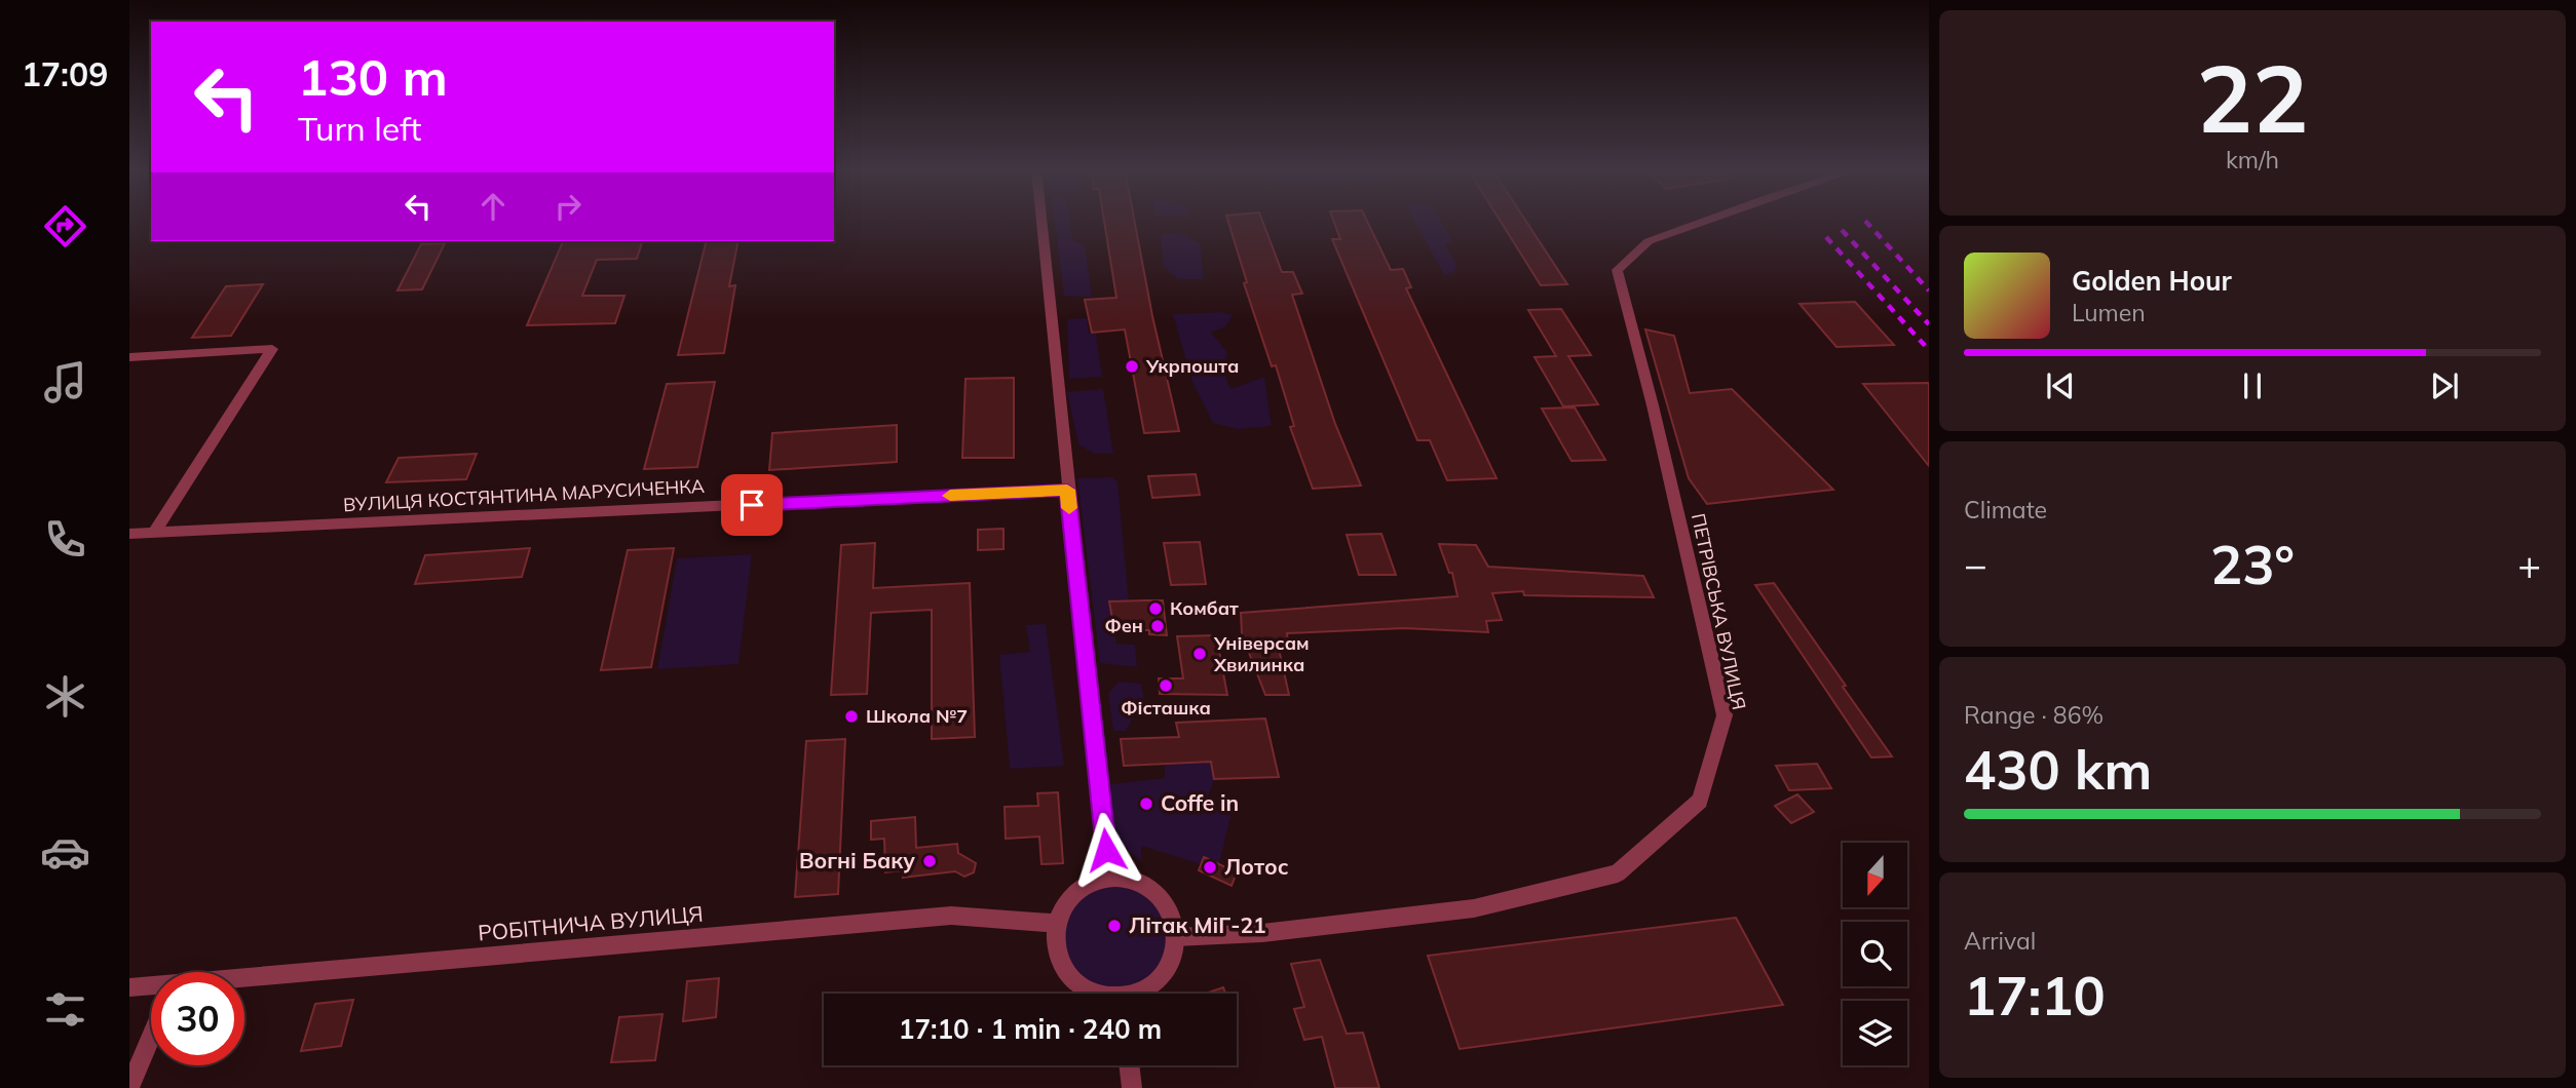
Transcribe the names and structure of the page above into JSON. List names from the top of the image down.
{
  "streets": {
    "street": ["ВУЛИЦЯ КОСТЯНТИНА МАРУСИЧЕНКА", "ПЕТРІВСЬКА ВУЛИЦЯ", "РОБІТНИЧА ВУЛИЦЯ"]
  },
  "places": [
    "Укрпошта",
    "Комбат",
    "Фен",
    "Універсам Хвилинка",
    "Фісташка",
    "Школа №7",
    "Coffe in",
    "Вогні Баку",
    "Лотос",
    "Літак МіГ-21"
  ],
  "north": "bottom",
  "page": {
    "tabs": "17:09",
    "tile": [
      ["22", "km/h"],
      "Climate",
      ["Range · 86%", "430 km"],
      ["Arrival", "17:10"]
    ],
    "turn": ["130 m", "Turn left"],
    "song": ["Golden Hour", "Lumen"],
    "heat": ["−", "23°", "+"],
    "limit": "30",
    "trip": "17:10 · 1 min · 240 m"
  }
}
